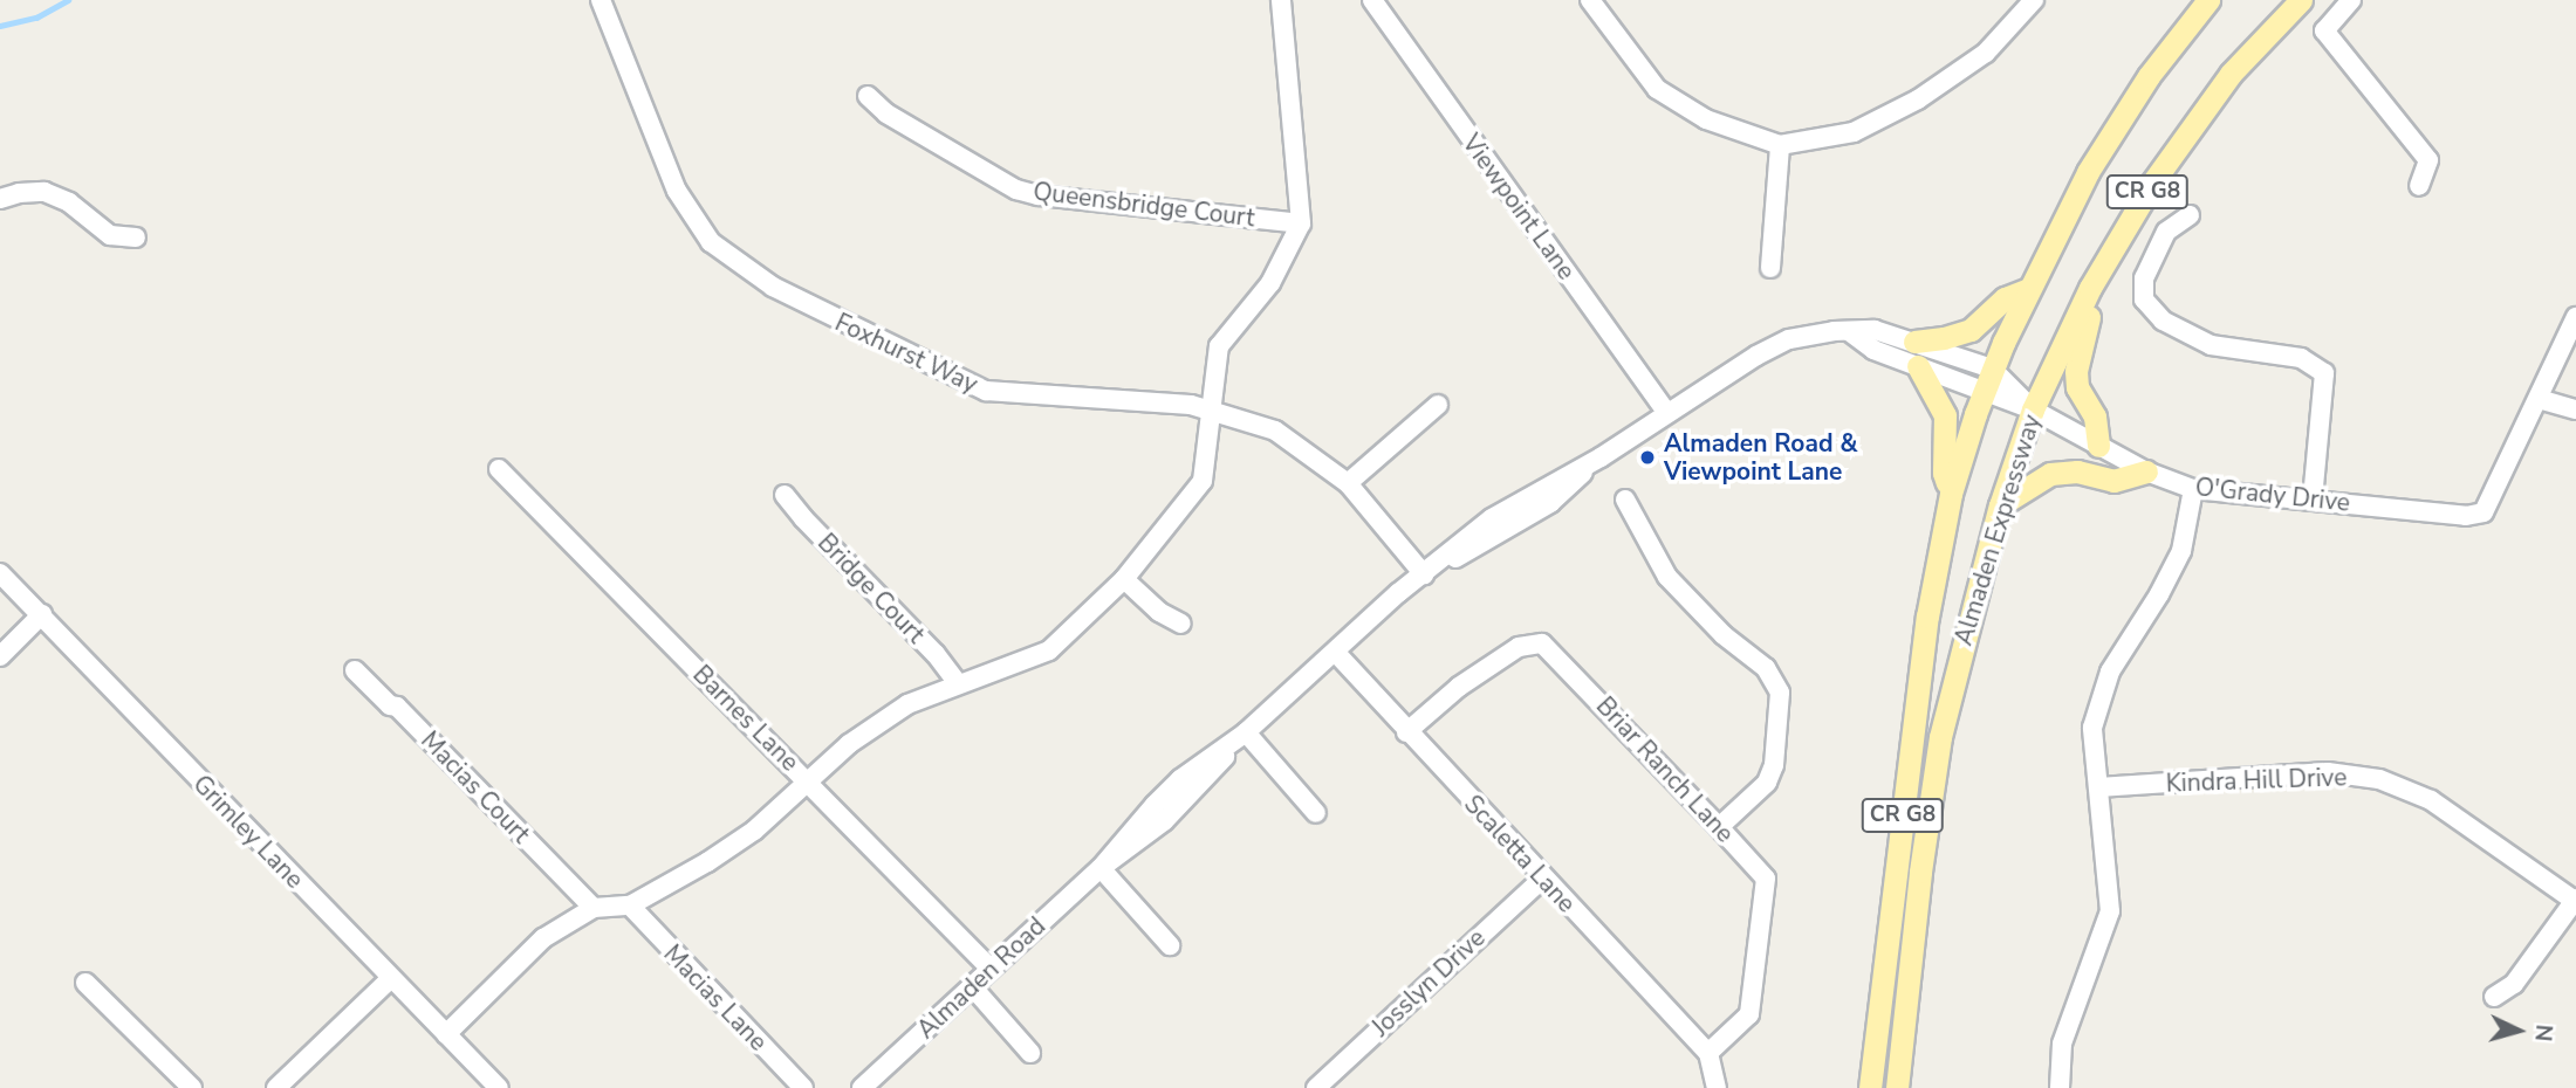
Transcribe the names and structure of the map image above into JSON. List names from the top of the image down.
{
  "streets": {
    "main road": ["CR G8", "Almaden Expressway"],
    "street": [
      "Queensbridge Court",
      "Viewpoint Lane",
      "Foxhurst Way",
      "O'Grady Drive",
      "Bridge Court",
      "Barnes Lane",
      "Briar Ranch Lane",
      "Kindra Hill Drive",
      "Macias Court",
      "Grimley Lane",
      "Scaletta Lane",
      "Almaden Road",
      "Josslyn Drive",
      "Macias Lane"
    ]
  },
  "crossings": [
    ["Viewpoint Lane", "Almaden Road"],
    ["Foxhurst Way", "Almaden Road"],
    ["O'Grady Drive", "Almaden Expressway"],
    ["O'Grady Drive", "Almaden Road"],
    ["Almaden Expressway", "Almaden Road"],
    ["Barnes Lane", "Almaden Road"],
    ["Briar Ranch Lane", "Scaletta Lane"],
    ["Scaletta Lane", "Almaden Road"],
    ["Scaletta Lane", "Josslyn Drive"]
  ],
  "places": ["Almaden Road & Viewpoint Lane"],
  "north": "right"
}
